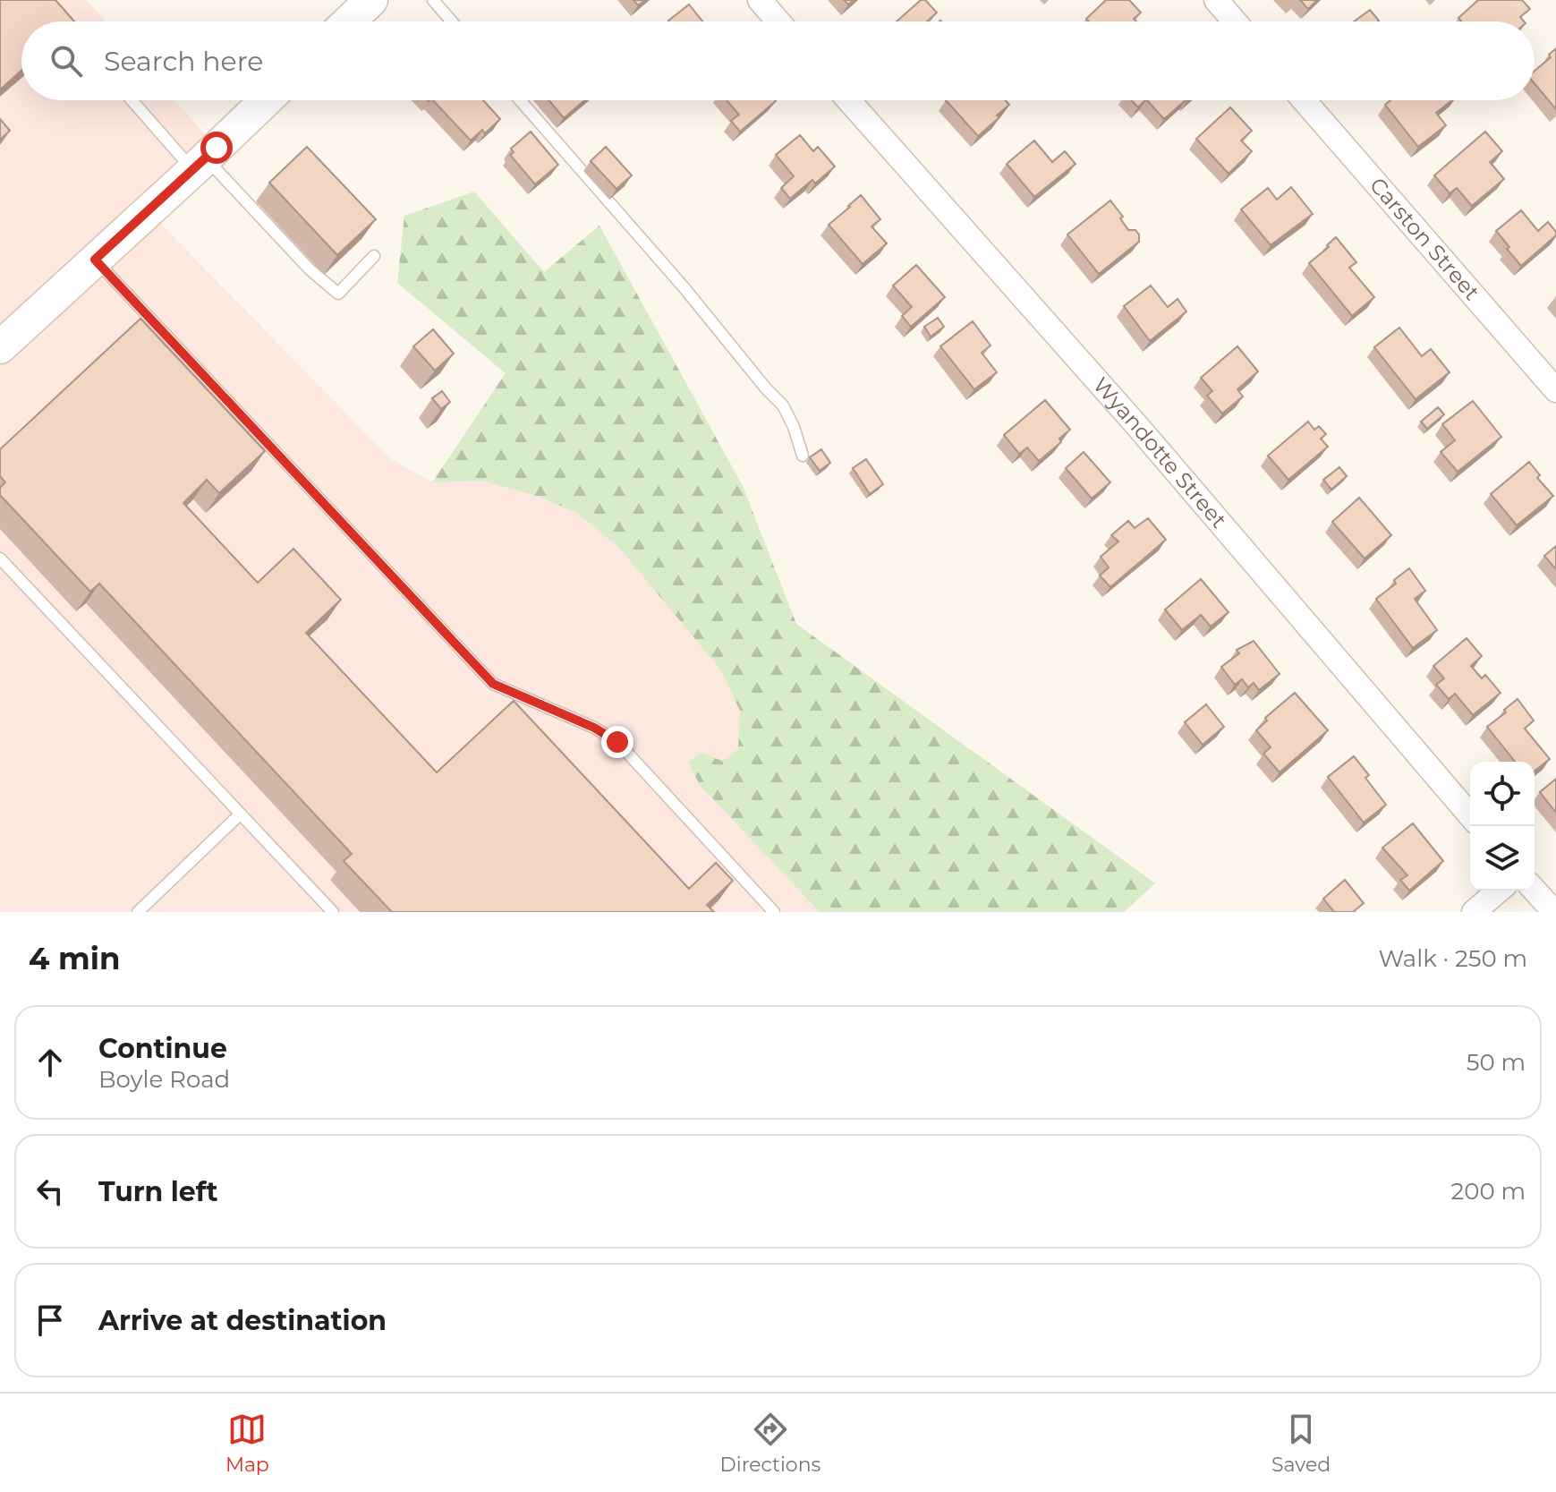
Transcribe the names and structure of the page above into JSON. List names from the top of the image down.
{
  "streets": {
    "street": ["Carston Street", "Wyandotte Street"]
  },
  "page": {
    "search": "Search here",
    "heading": ["4 min", "Walk · 250 m"],
    "list": [
      ["Continue", "Boyle Road", "50 m"],
      ["Turn left", "200 m"],
      "Arrive at destination"
    ],
    "nav": ["Map", "Directions", "Saved"]
  }
}
